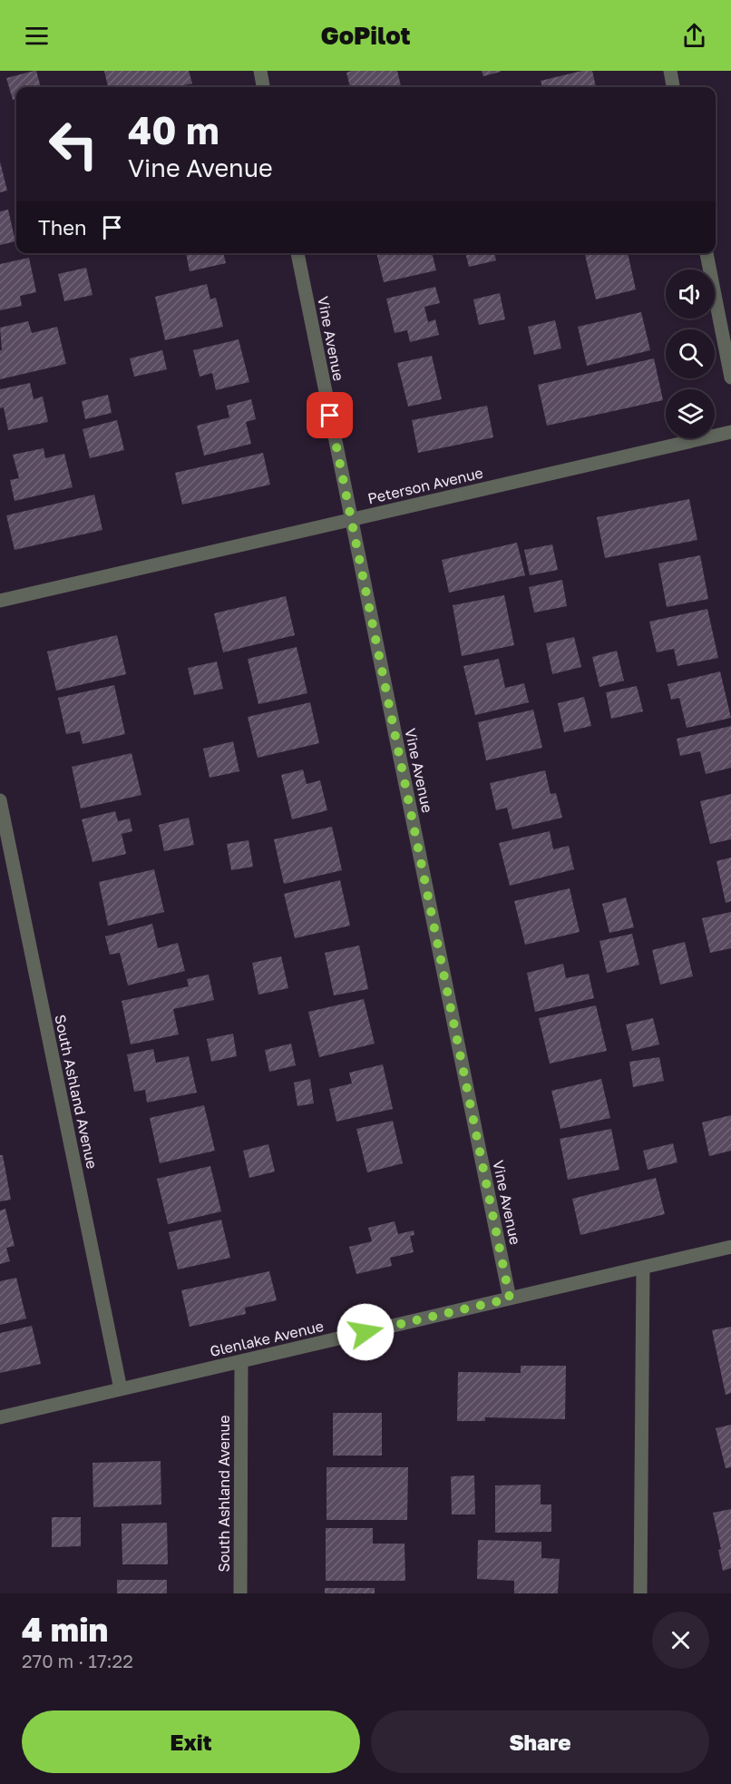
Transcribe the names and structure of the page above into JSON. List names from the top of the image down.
{
  "streets": {
    "street": [
      "Vine Avenue",
      "Peterson Avenue",
      "South Ashland Avenue",
      "Glenlake Avenue"
    ]
  },
  "crossings": [
    ["Vine Avenue", "Peterson Avenue"],
    ["Vine Avenue", "Glenlake Avenue"],
    ["South Ashland Avenue", "Glenlake Avenue"]
  ],
  "page": {
    "header": "GoPilot",
    "turn": ["40 m", "Vine Avenue"],
    "then": "Then",
    "heading": ["4 min", "270 m · 17:22"],
    "buttons": ["Exit", "Share"]
  }
}
